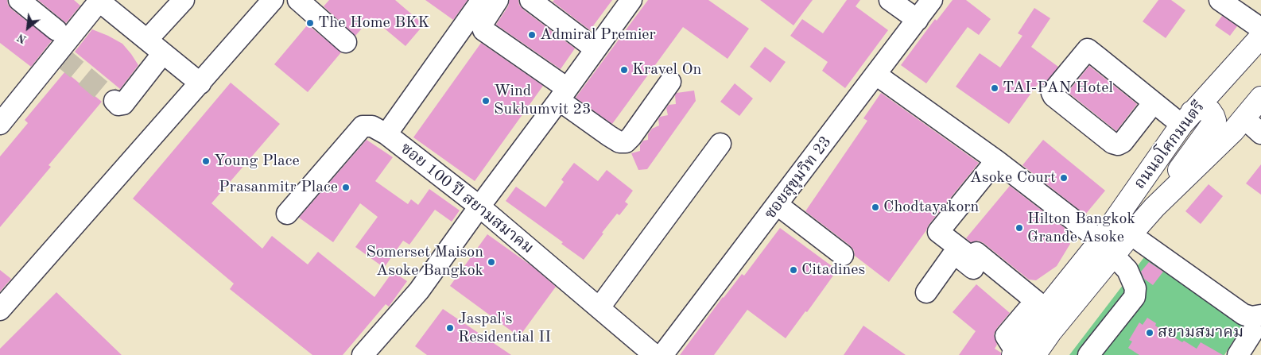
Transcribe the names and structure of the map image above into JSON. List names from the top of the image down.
{
  "streets": {
    "main road": ["ถนนอโศกมนตรี"],
    "street": ["ซอยสุขุมวิท 23", "ซอย 100 ปี สยามสมาคม"]
  },
  "places": [
    "The Home BKK",
    "Admiral Premier",
    "Kravel On",
    "TAI-PAN Hotel",
    "Wind Sukhumvit 23",
    "Young Place",
    "Asoke Court",
    "Prasanmitr Place",
    "Chodtayakorn",
    "Hilton Bangkok Grande Asoke",
    "Somerset Maison Asoke Bangkok",
    "Citadines",
    "Jaspal's Residential II",
    "สยามสมาคม"
  ],
  "north": "bottom left"
}
